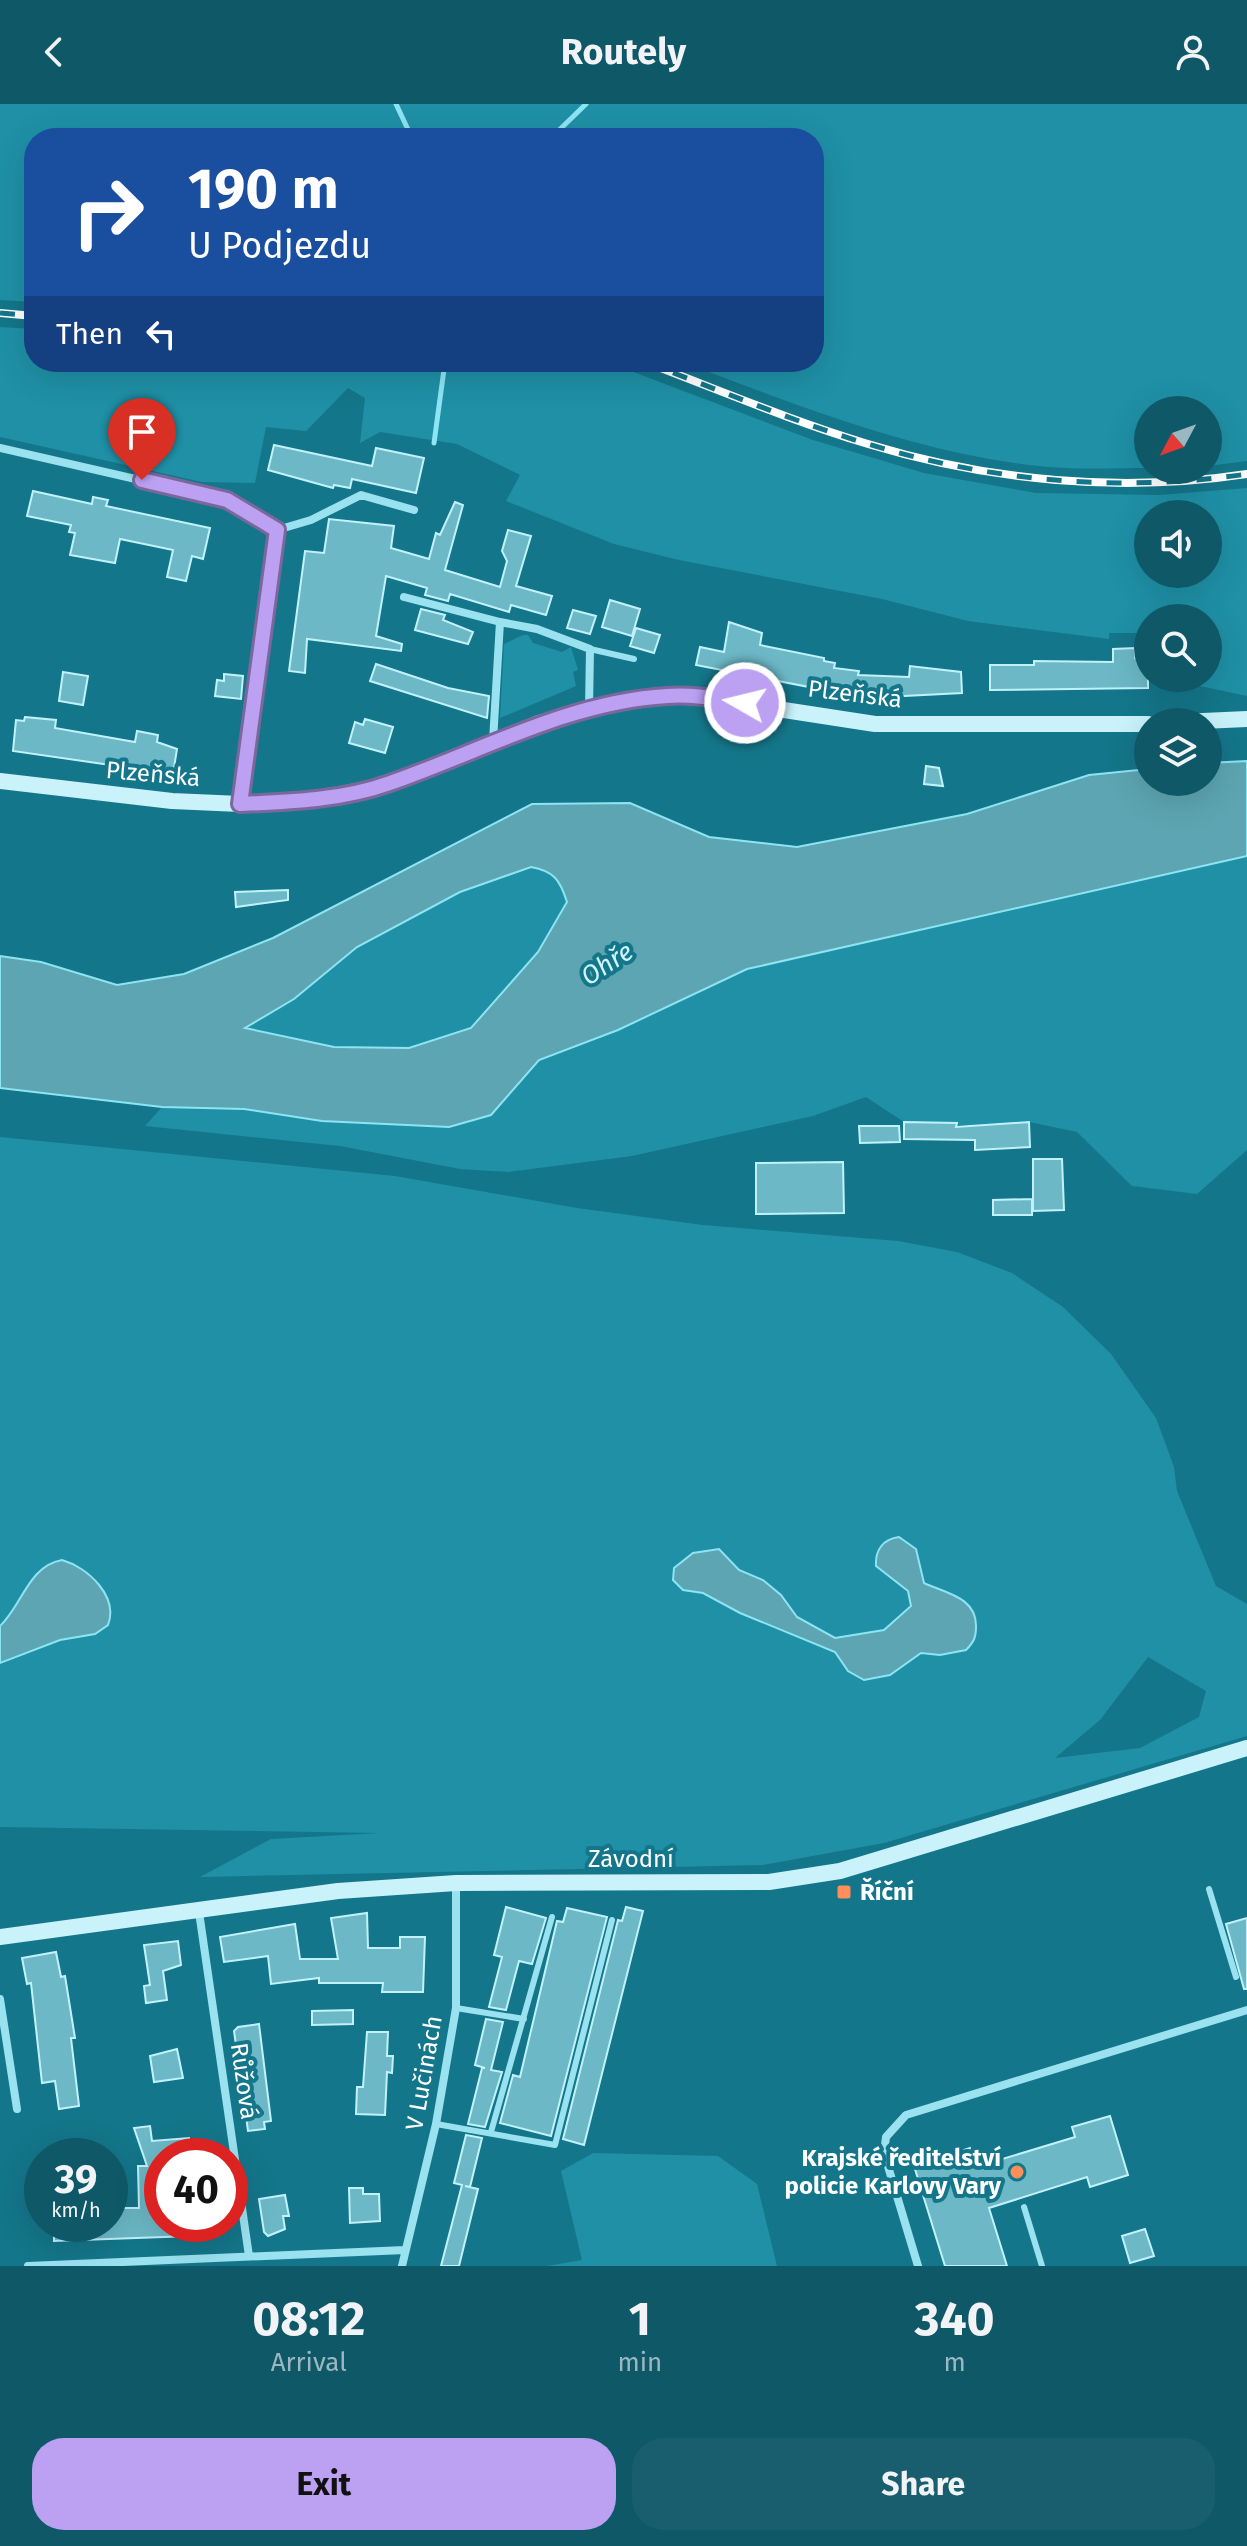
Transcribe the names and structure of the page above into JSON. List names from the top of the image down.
{
  "streets": {
    "street": [
      "Plzeňská",
      "Závodní",
      "V Lučinách",
      "Růžová"
    ]
  },
  "crossings": [
    ["Závodní", "V Lučinách"],
    ["Závodní", "Růžová"]
  ],
  "water": ["Ohře"],
  "places": {
    "transit": ["Říční"],
    "other": ["Krajské ředitelství policie Karlovy Vary"]
  },
  "north": "bottom left",
  "page": {
    "header": "Routely",
    "turn": ["190 m", "U Podjezdu"],
    "then": "Then",
    "speed": "39 km/h",
    "limit": "40",
    "eta": [
      "08:12",
      "Arrival",
      "1",
      "min",
      "340",
      "m"
    ],
    "buttons": ["Exit", "Share"]
  }
}
